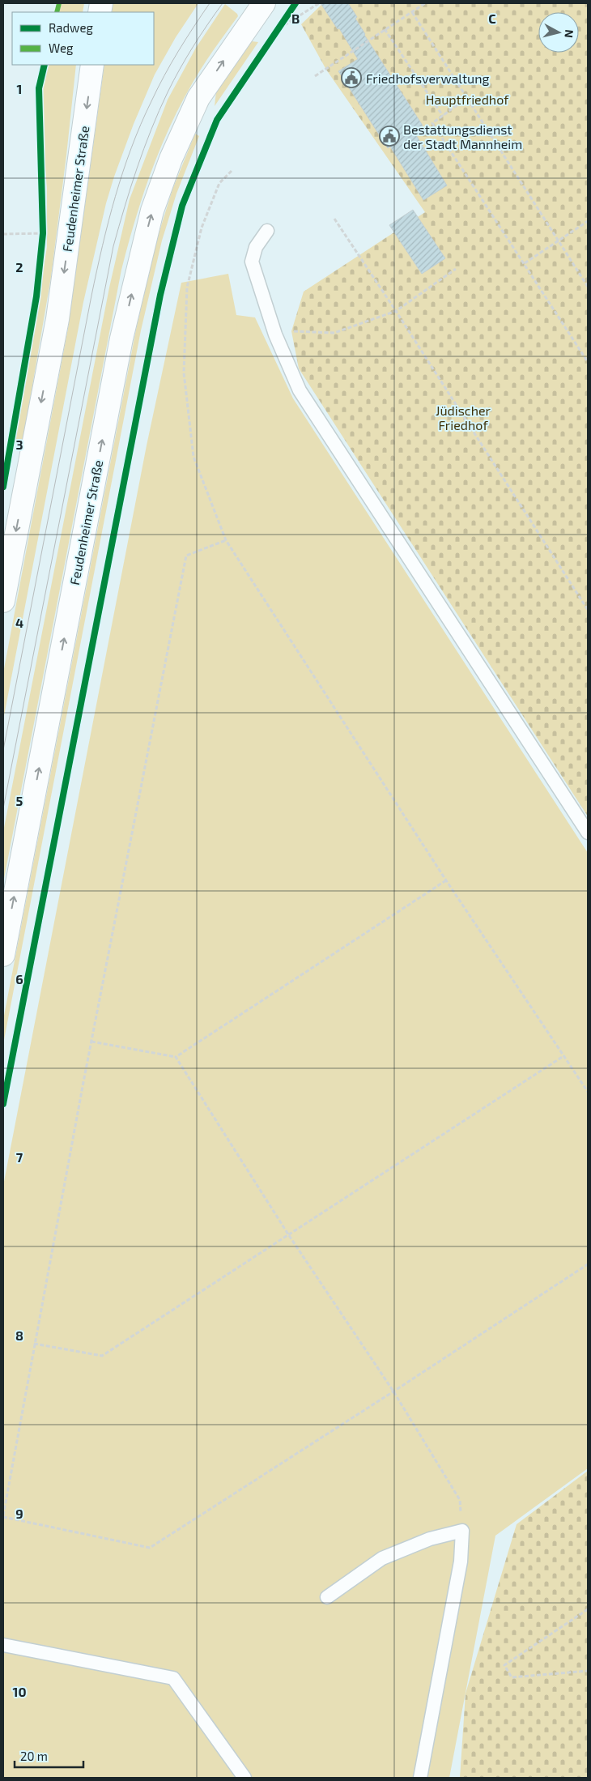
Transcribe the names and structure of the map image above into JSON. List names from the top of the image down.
{
  "streets": {
    "main road": ["Feudenheimer Straße"]
  },
  "parks": ["Hauptfriedhof", "Jüdischer Friedhof"],
  "places": {
    "public building": ["Friedhofsverwaltung", "Bestattungsdienst der Stadt Mannheim"]
  },
  "legend": ["Radweg", "Weg"],
  "scale_bar": "20 m",
  "north": "right",
  "grid": {
    "columns": ["B", "C"],
    "rows": [
      "1",
      "2",
      "3",
      "4",
      "5",
      "6",
      "7",
      "8",
      "9",
      "10"
    ]
  }
}
